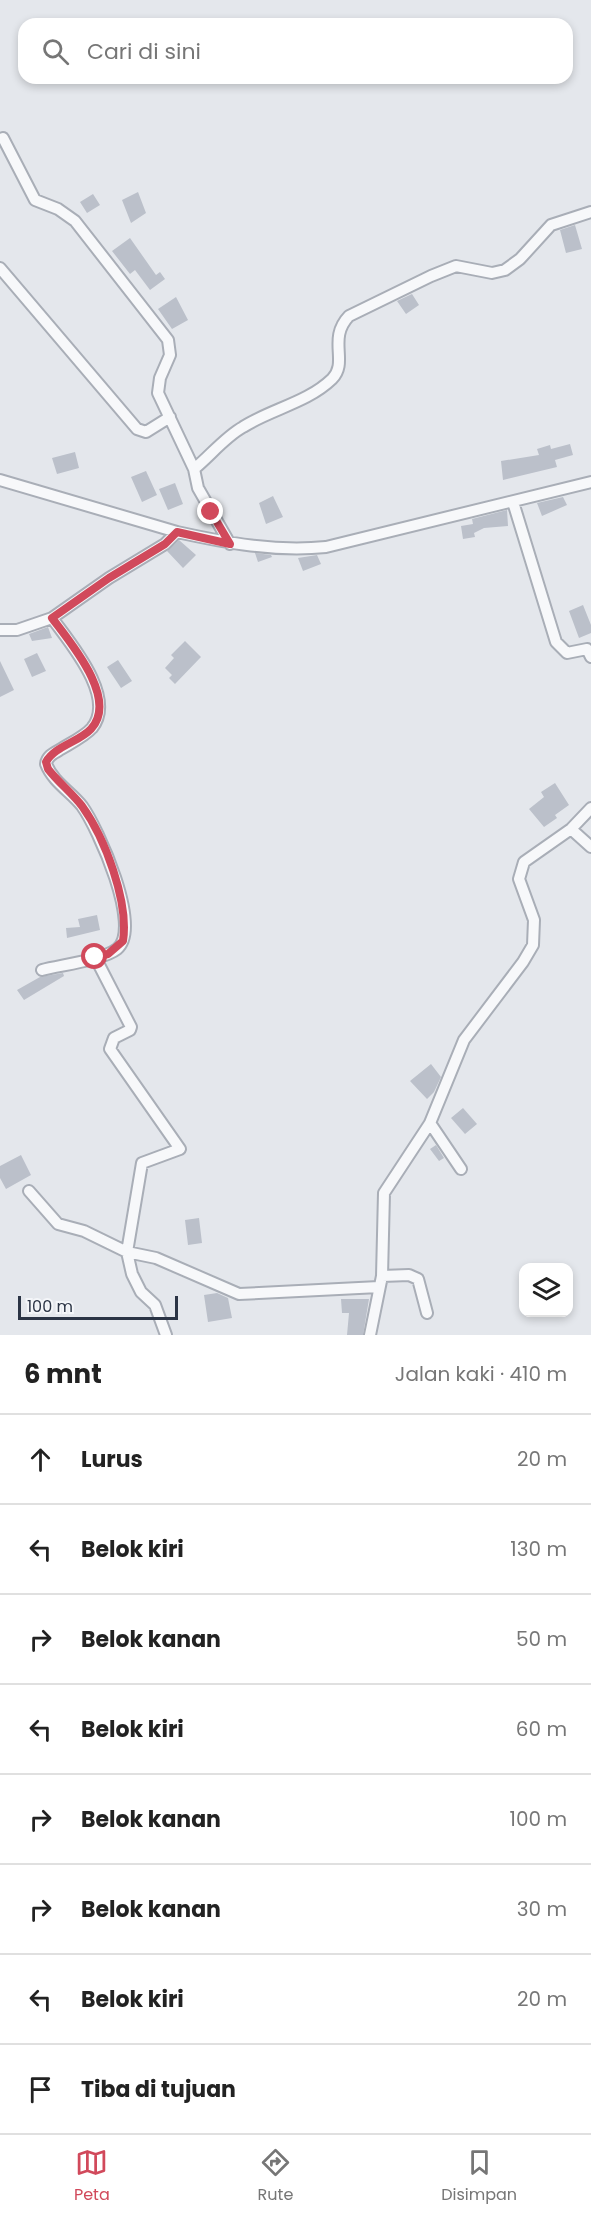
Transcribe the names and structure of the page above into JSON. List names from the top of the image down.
{
  "scale_bar": "100 m",
  "page": {
    "search": "Cari di sini",
    "scale": "100 m",
    "heading": ["6 mnt", "Jalan kaki · 410 m"],
    "list": [
      ["Lurus", "20 m"],
      ["Belok kiri", "130 m"],
      ["Belok kanan", "50 m"],
      ["Belok kiri", "60 m"],
      ["Belok kanan", "100 m"],
      ["Belok kanan", "30 m"],
      ["Belok kiri", "20 m"],
      "Tiba di tujuan"
    ],
    "nav": ["Peta", "Rute", "Disimpan"]
  }
}
